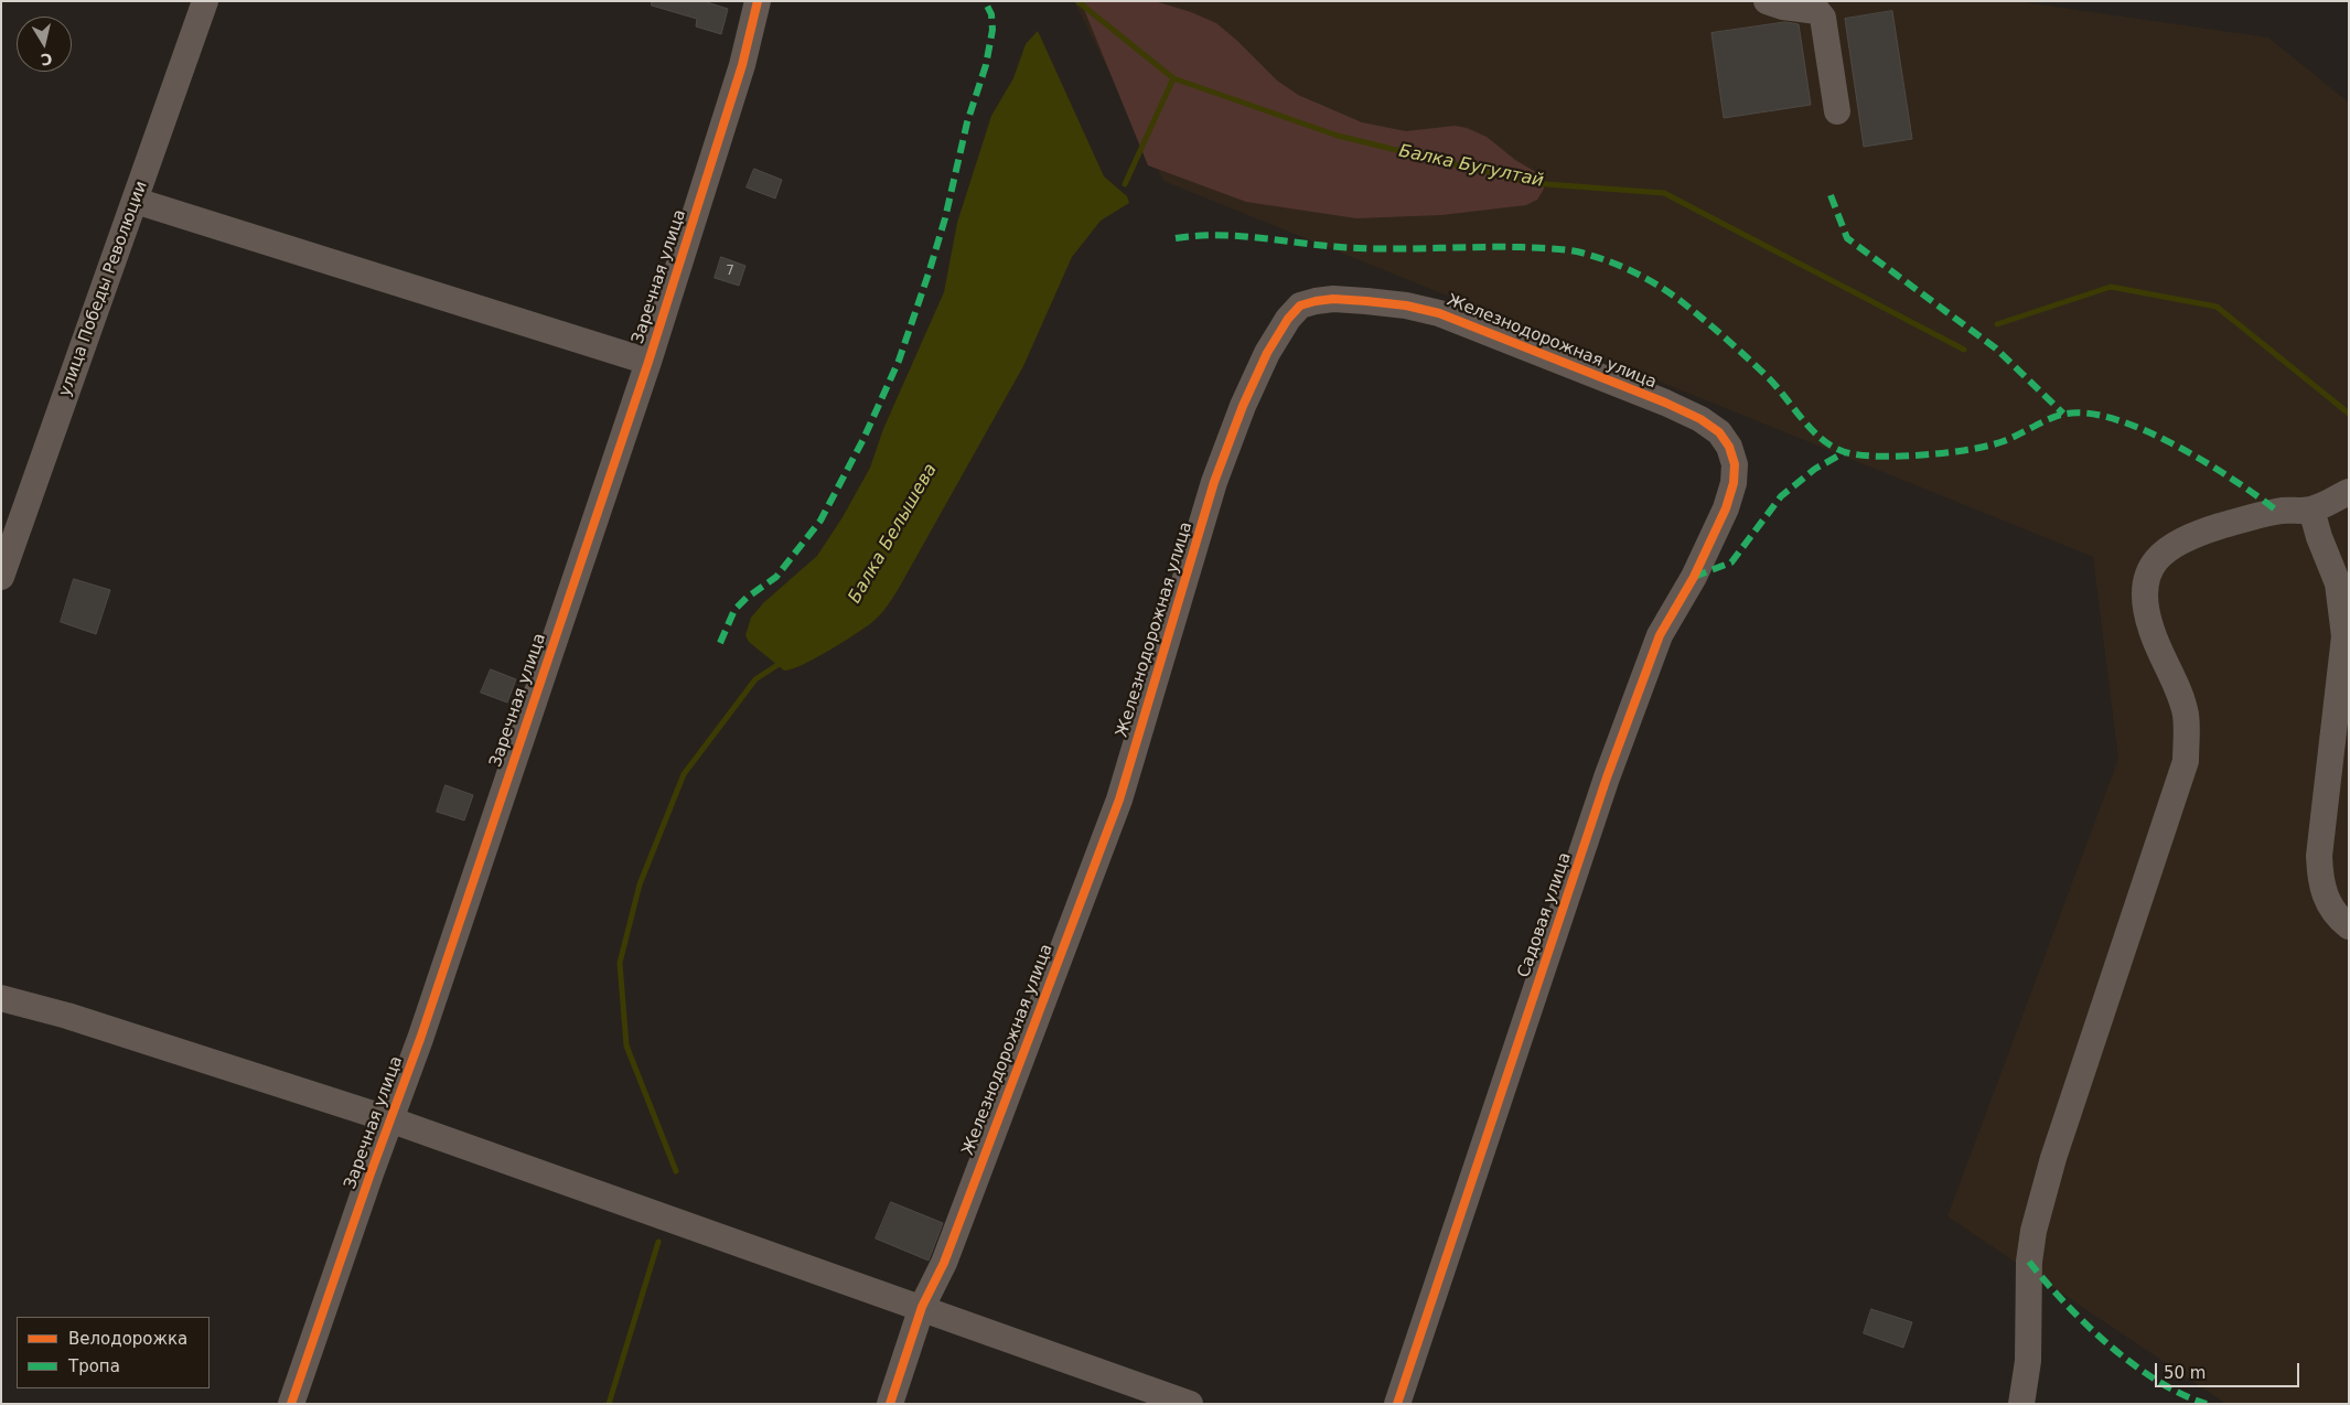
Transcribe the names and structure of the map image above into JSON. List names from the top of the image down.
{
  "streets": {
    "street": [
      "Заречная улица",
      "улица Победы Революции",
      "Железнодорожная улица",
      "Садовая улица"
    ]
  },
  "crossings": [
    ["Железнодорожная улица", "Садовая улица"]
  ],
  "water": ["Балка Бугултай", "Балка Белышева"],
  "house_numbers": ["7"],
  "legend": ["Велодорожка", "Тропа"],
  "scale_bar": "50 m",
  "north": "bottom"
}
